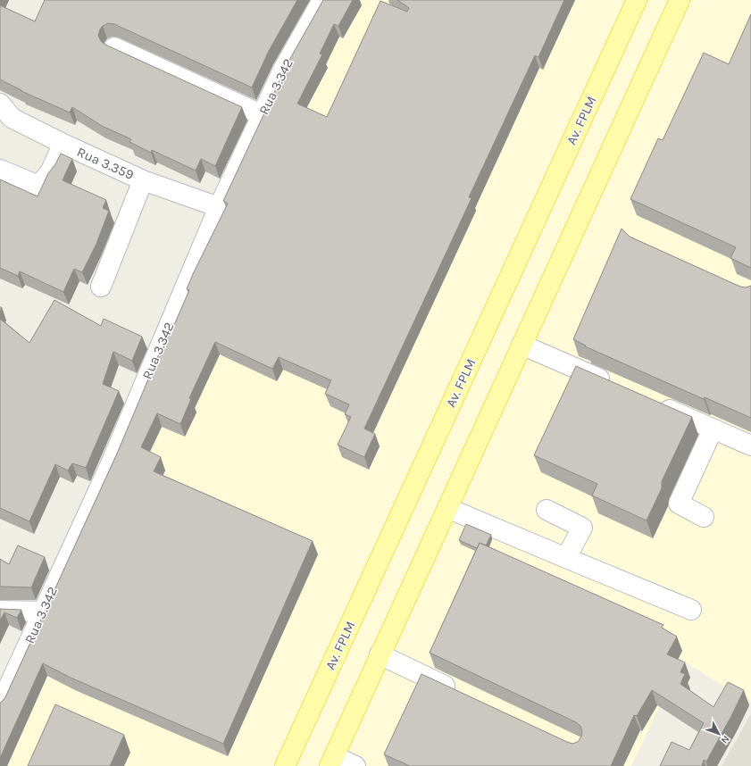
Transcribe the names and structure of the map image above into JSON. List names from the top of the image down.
{
  "streets": {
    "main road": ["Av. FPLM"],
    "street": ["Rua 3.342", "Rua 3.359"]
  },
  "crossings": [
    ["Rua 3.342", "Rua 3.359"]
  ],
  "north": "bottom right"
}
